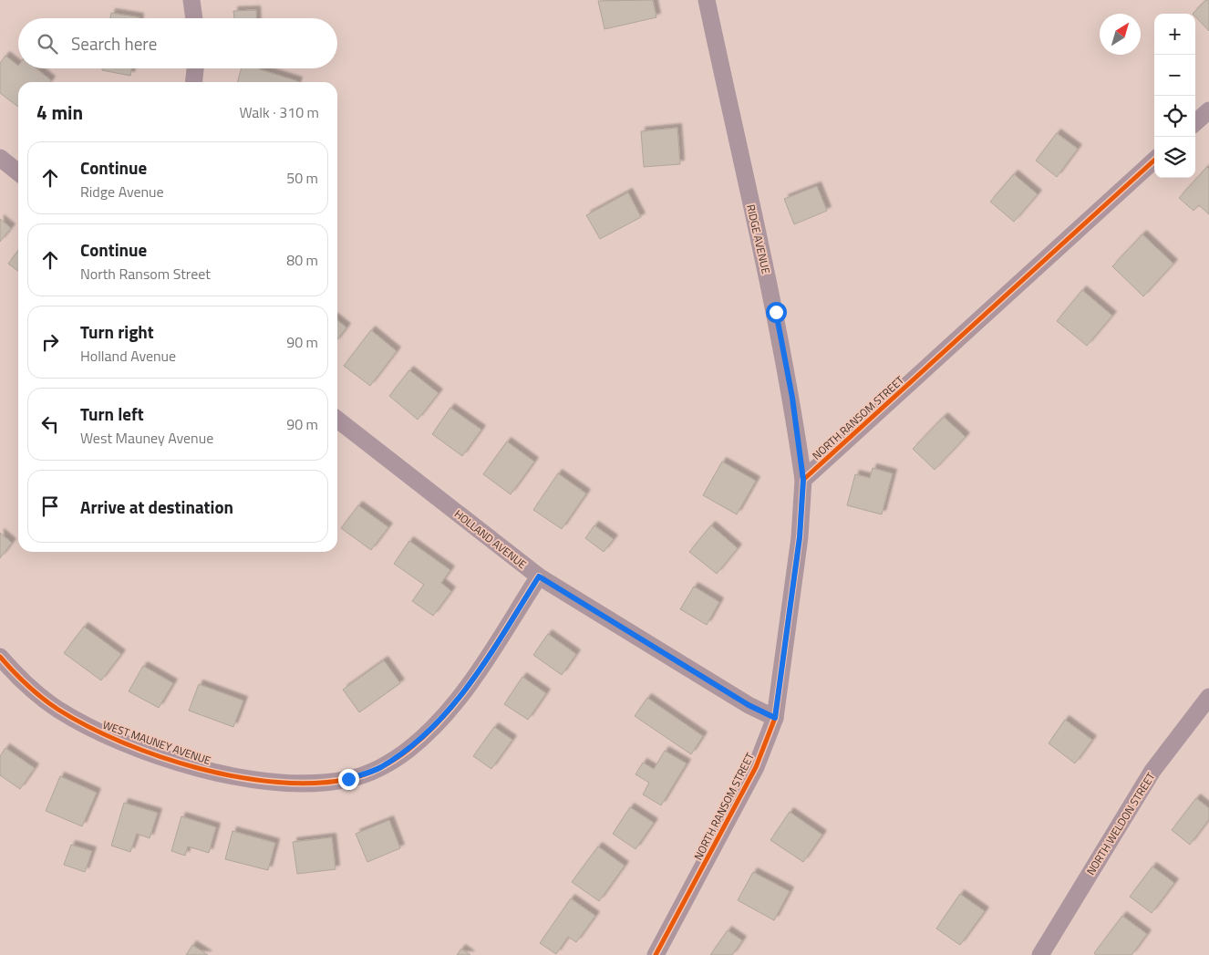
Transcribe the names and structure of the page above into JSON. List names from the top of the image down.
{
  "streets": {
    "street": [
      "RIDGE AVENUE",
      "NORTH RANSOM STREET",
      "HOLLAND AVENUE",
      "WEST MAUNEY AVENUE",
      "NORTH WELDON STREET"
    ]
  },
  "crossings": [
    ["RIDGE AVENUE", "NORTH RANSOM STREET"],
    ["NORTH RANSOM STREET", "HOLLAND AVENUE"],
    ["HOLLAND AVENUE", "WEST MAUNEY AVENUE"]
  ],
  "north": "top right",
  "page": {
    "map_buttons": ["+", "−"],
    "search": "Search here",
    "heading": ["4 min", "Walk · 310 m"],
    "list": [
      ["Continue", "Ridge Avenue", "50 m"],
      ["Continue", "North Ransom Street", "80 m"],
      ["Turn right", "Holland Avenue", "90 m"],
      ["Turn left", "West Mauney Avenue", "90 m"],
      "Arrive at destination"
    ]
  }
}
